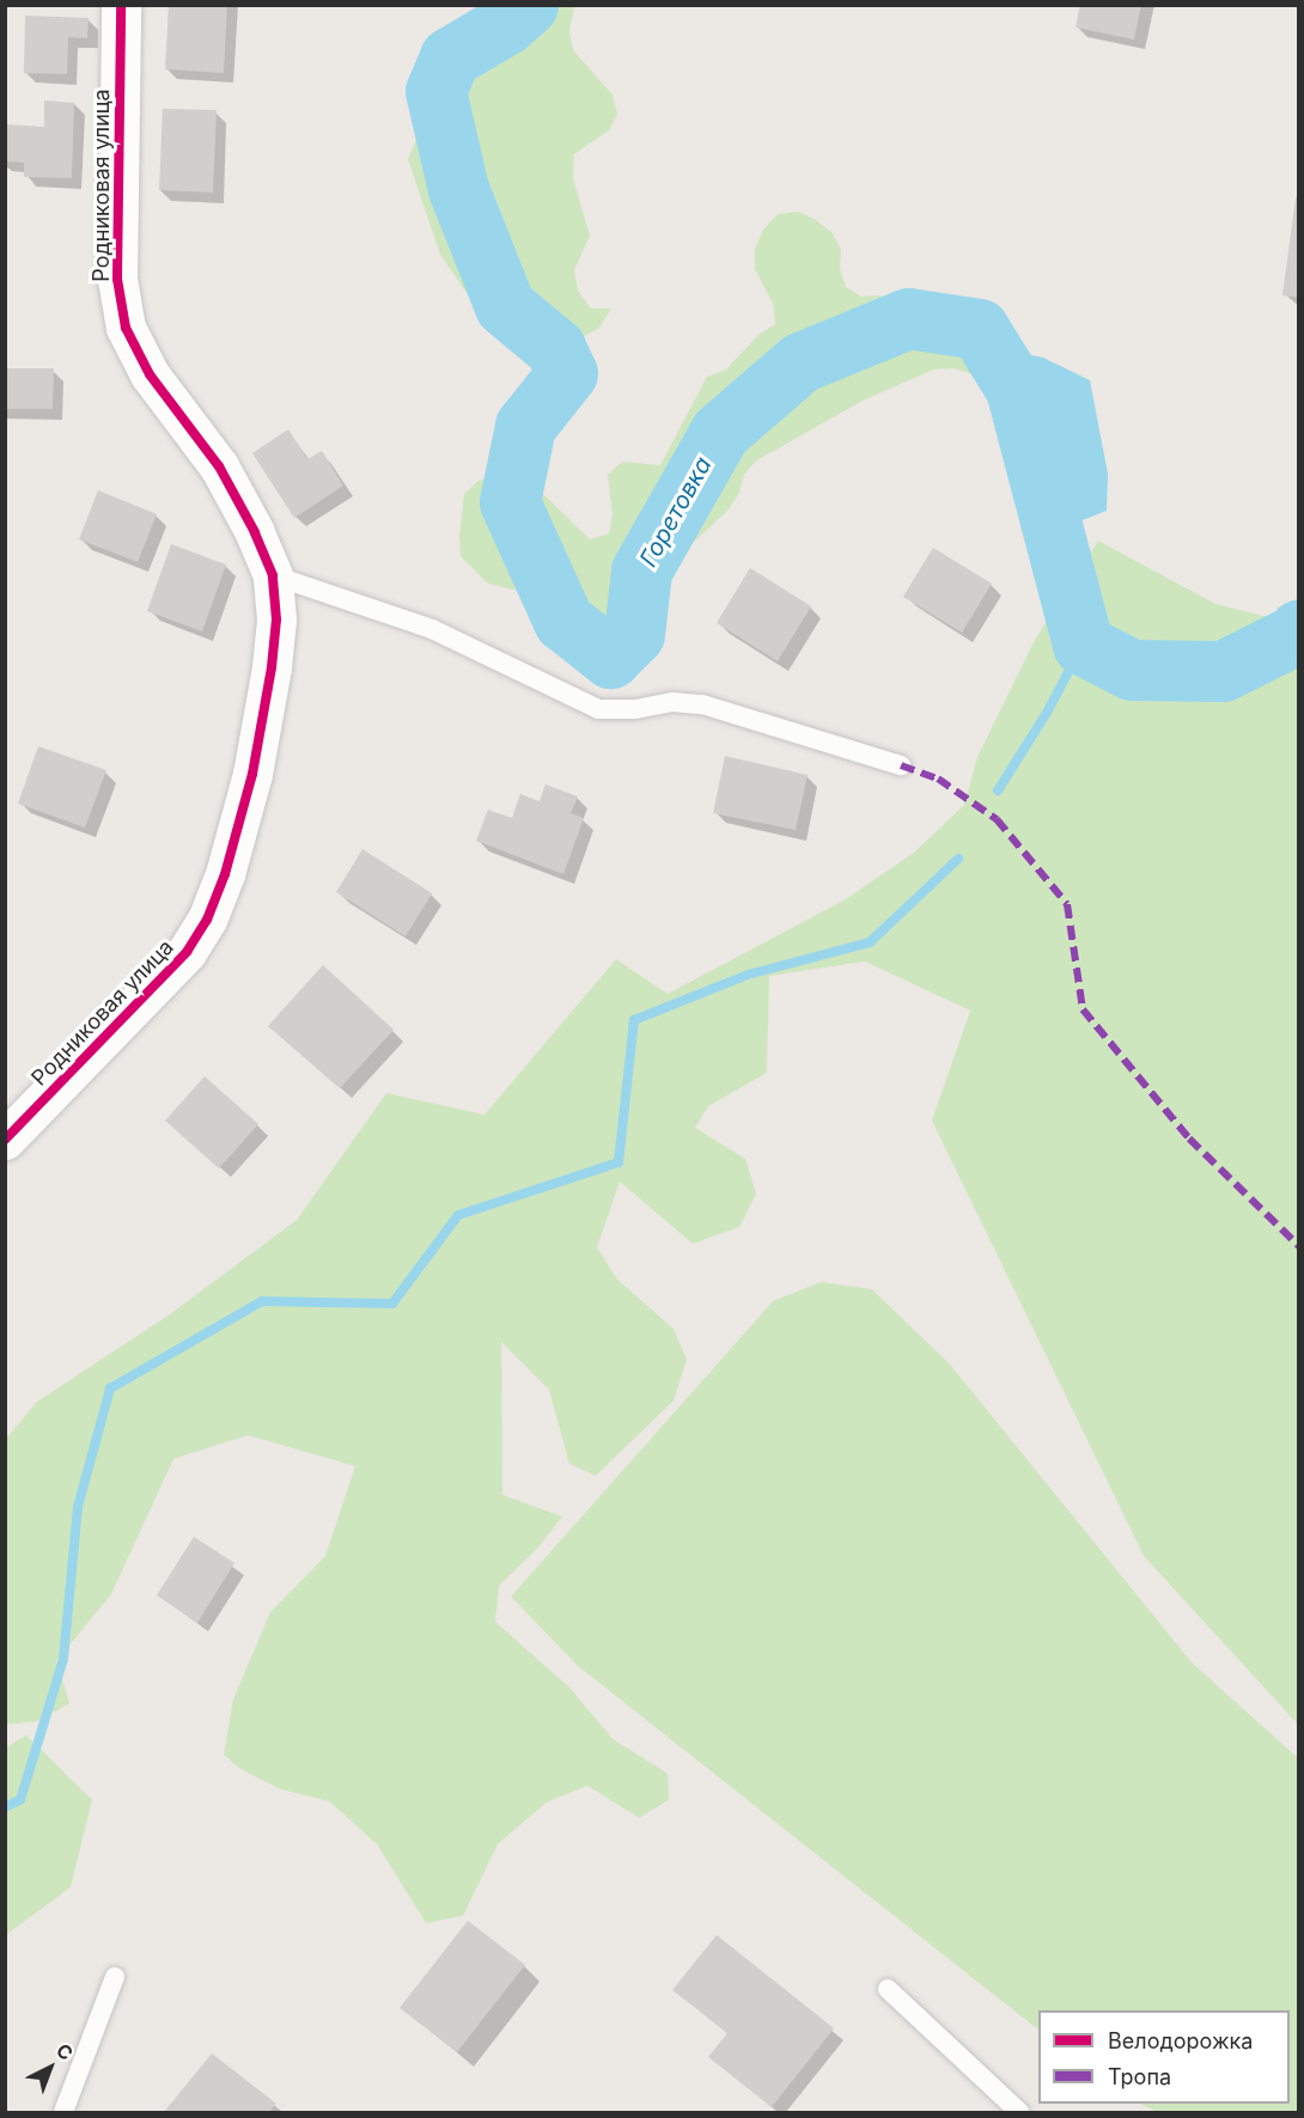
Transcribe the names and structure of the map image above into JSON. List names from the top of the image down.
{
  "streets": {
    "street": ["Родниковая улица"]
  },
  "water": ["Горетовка"],
  "legend": ["Велодорожка", "Тропа"],
  "north": "top right"
}
